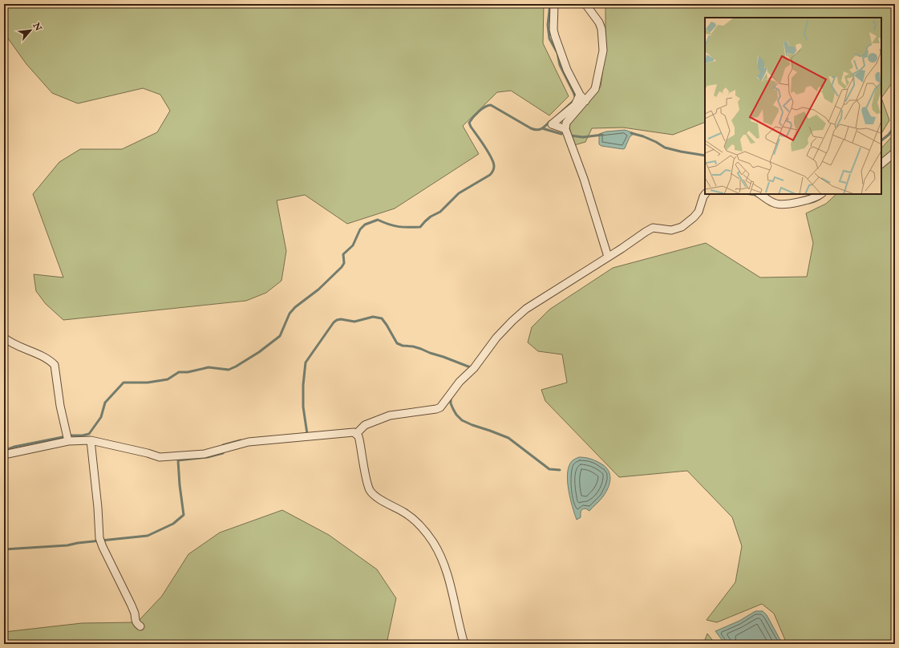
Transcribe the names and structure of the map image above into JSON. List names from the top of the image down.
{
  "north": "top right"
}
